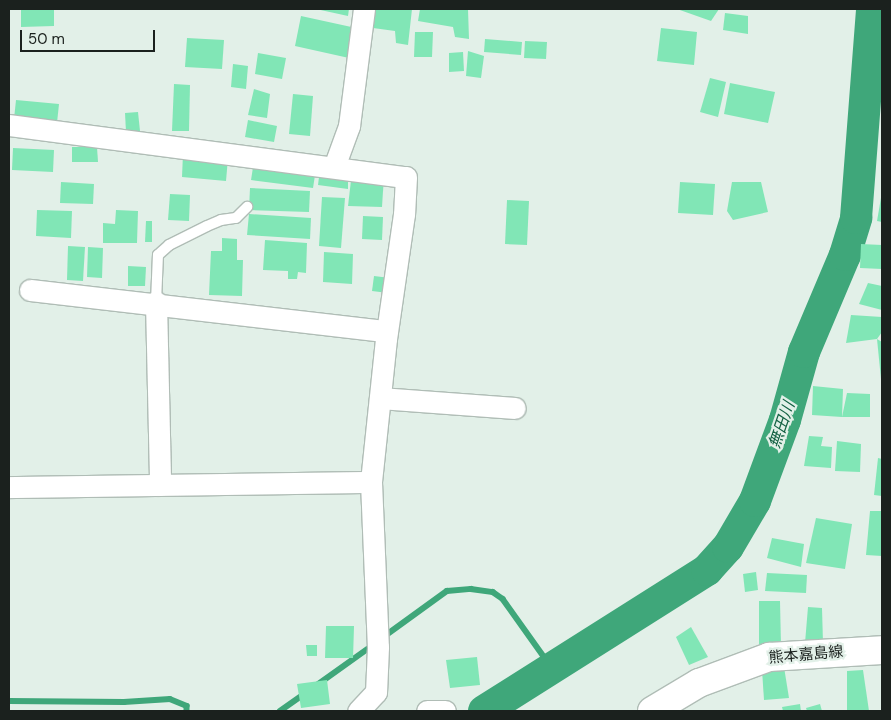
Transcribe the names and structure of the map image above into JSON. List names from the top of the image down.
{
  "streets": {
    "main road": ["熊本嘉島線"]
  },
  "water": ["無田川"],
  "scale_bar": "50 m"
}
